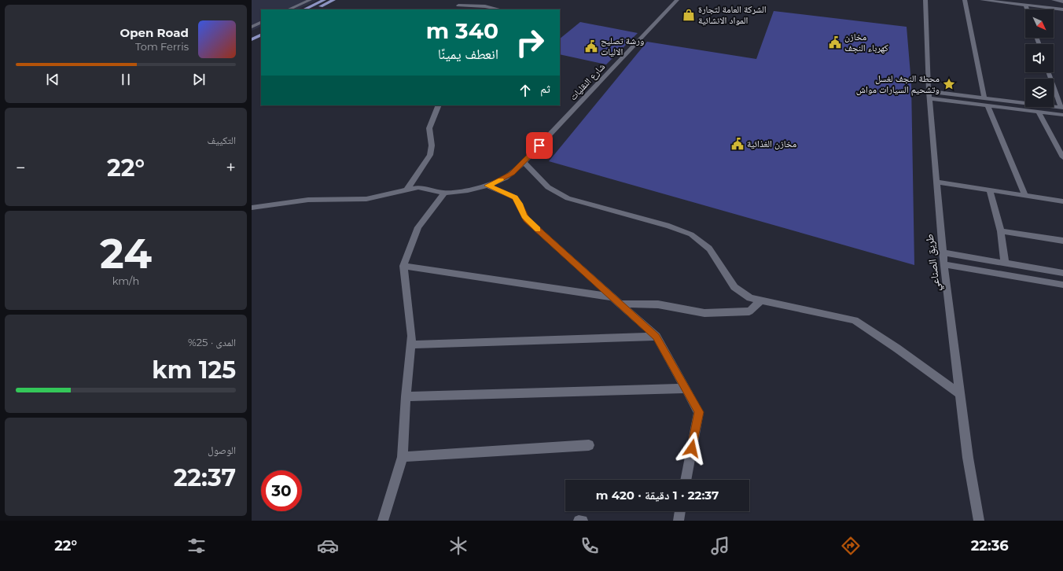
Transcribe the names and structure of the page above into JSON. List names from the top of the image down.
{
  "streets": {
    "street": ["شارع النقليات", "طريق الصناعي"]
  },
  "places": {
    "shop": ["الشركة العامة لتجارة المواد الانشائية"],
    "public building": ["مخازن كهرباء النجف", "ورشة تصليح الاليات", "مخازن الغذائية"],
    "place": ["محطة النجف لغسل وتشحيم السيارات مواش"]
  },
  "north": "bottom right",
  "page": {
    "turn": ["340 m", "انعطف يمينًا"],
    "song": ["Open Road", "Tom Ferris"],
    "then": "ثم",
    "tile": [
      "التكييف",
      ["24", "km/h"],
      ["المدى · 25%", "125 km"],
      ["الوصول", "22:37"]
    ],
    "heat": ["−", "22°", "+"],
    "limit": "30",
    "trip": "22:37 · 1 دقيقة · 420 m",
    "tabs": ["22:36", "22°"]
  }
}
